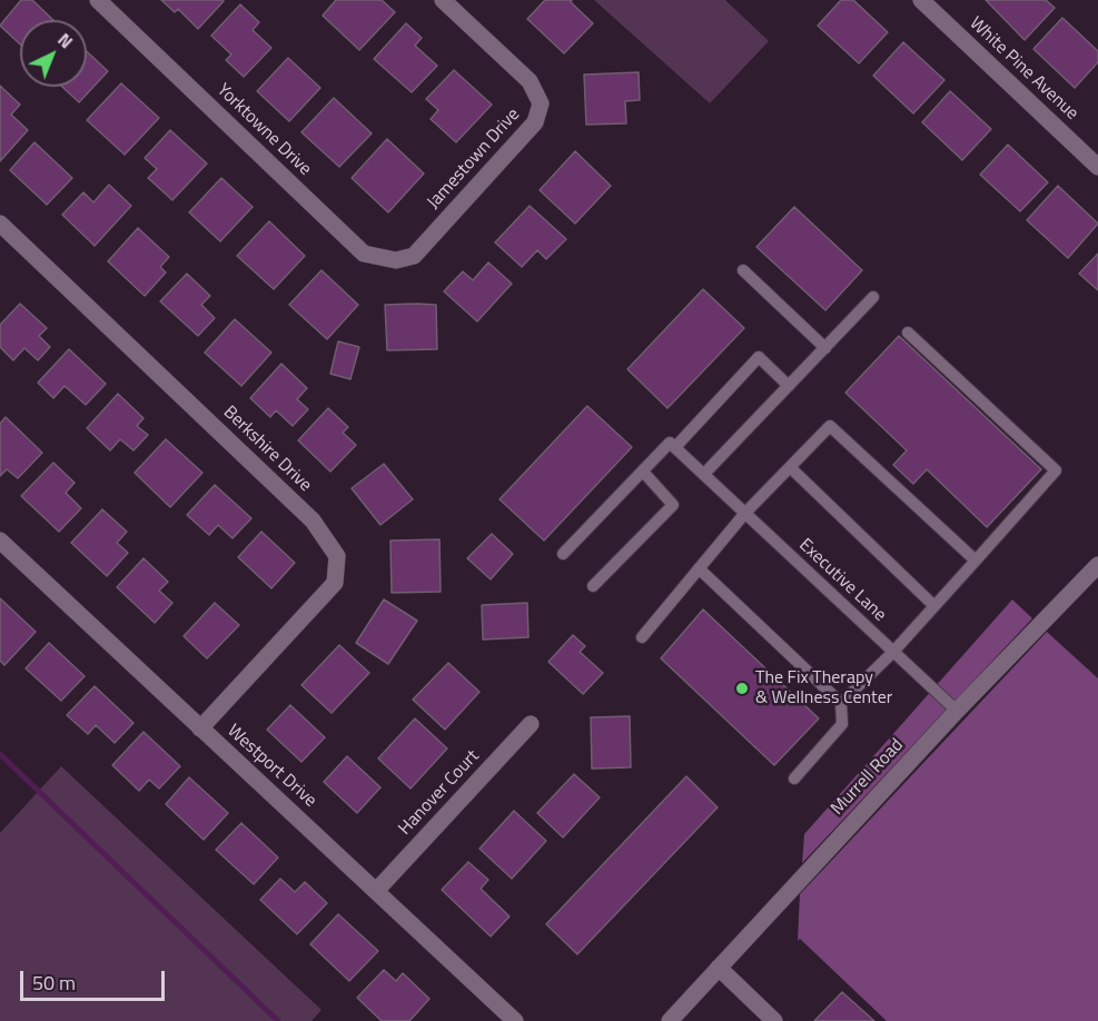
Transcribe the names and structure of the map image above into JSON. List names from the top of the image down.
{
  "streets": {
    "street": [
      "White Pine Avenue",
      "Yorktowne Drive",
      "Jamestown Drive",
      "Berkshire Drive",
      "Westport Drive",
      "Murrell Road",
      "Hanover Court"
    ],
    "lane": ["Executive Lane"]
  },
  "crossings": [
    ["Yorktowne Drive", "Jamestown Drive"],
    ["Berkshire Drive", "Westport Drive"],
    ["Executive Lane", "Murrell Road"],
    ["Westport Drive", "Hanover Court"]
  ],
  "places": ["The Fix Therapy & Wellness Center"],
  "scale_bar": "50 m",
  "north": "top right"
}
